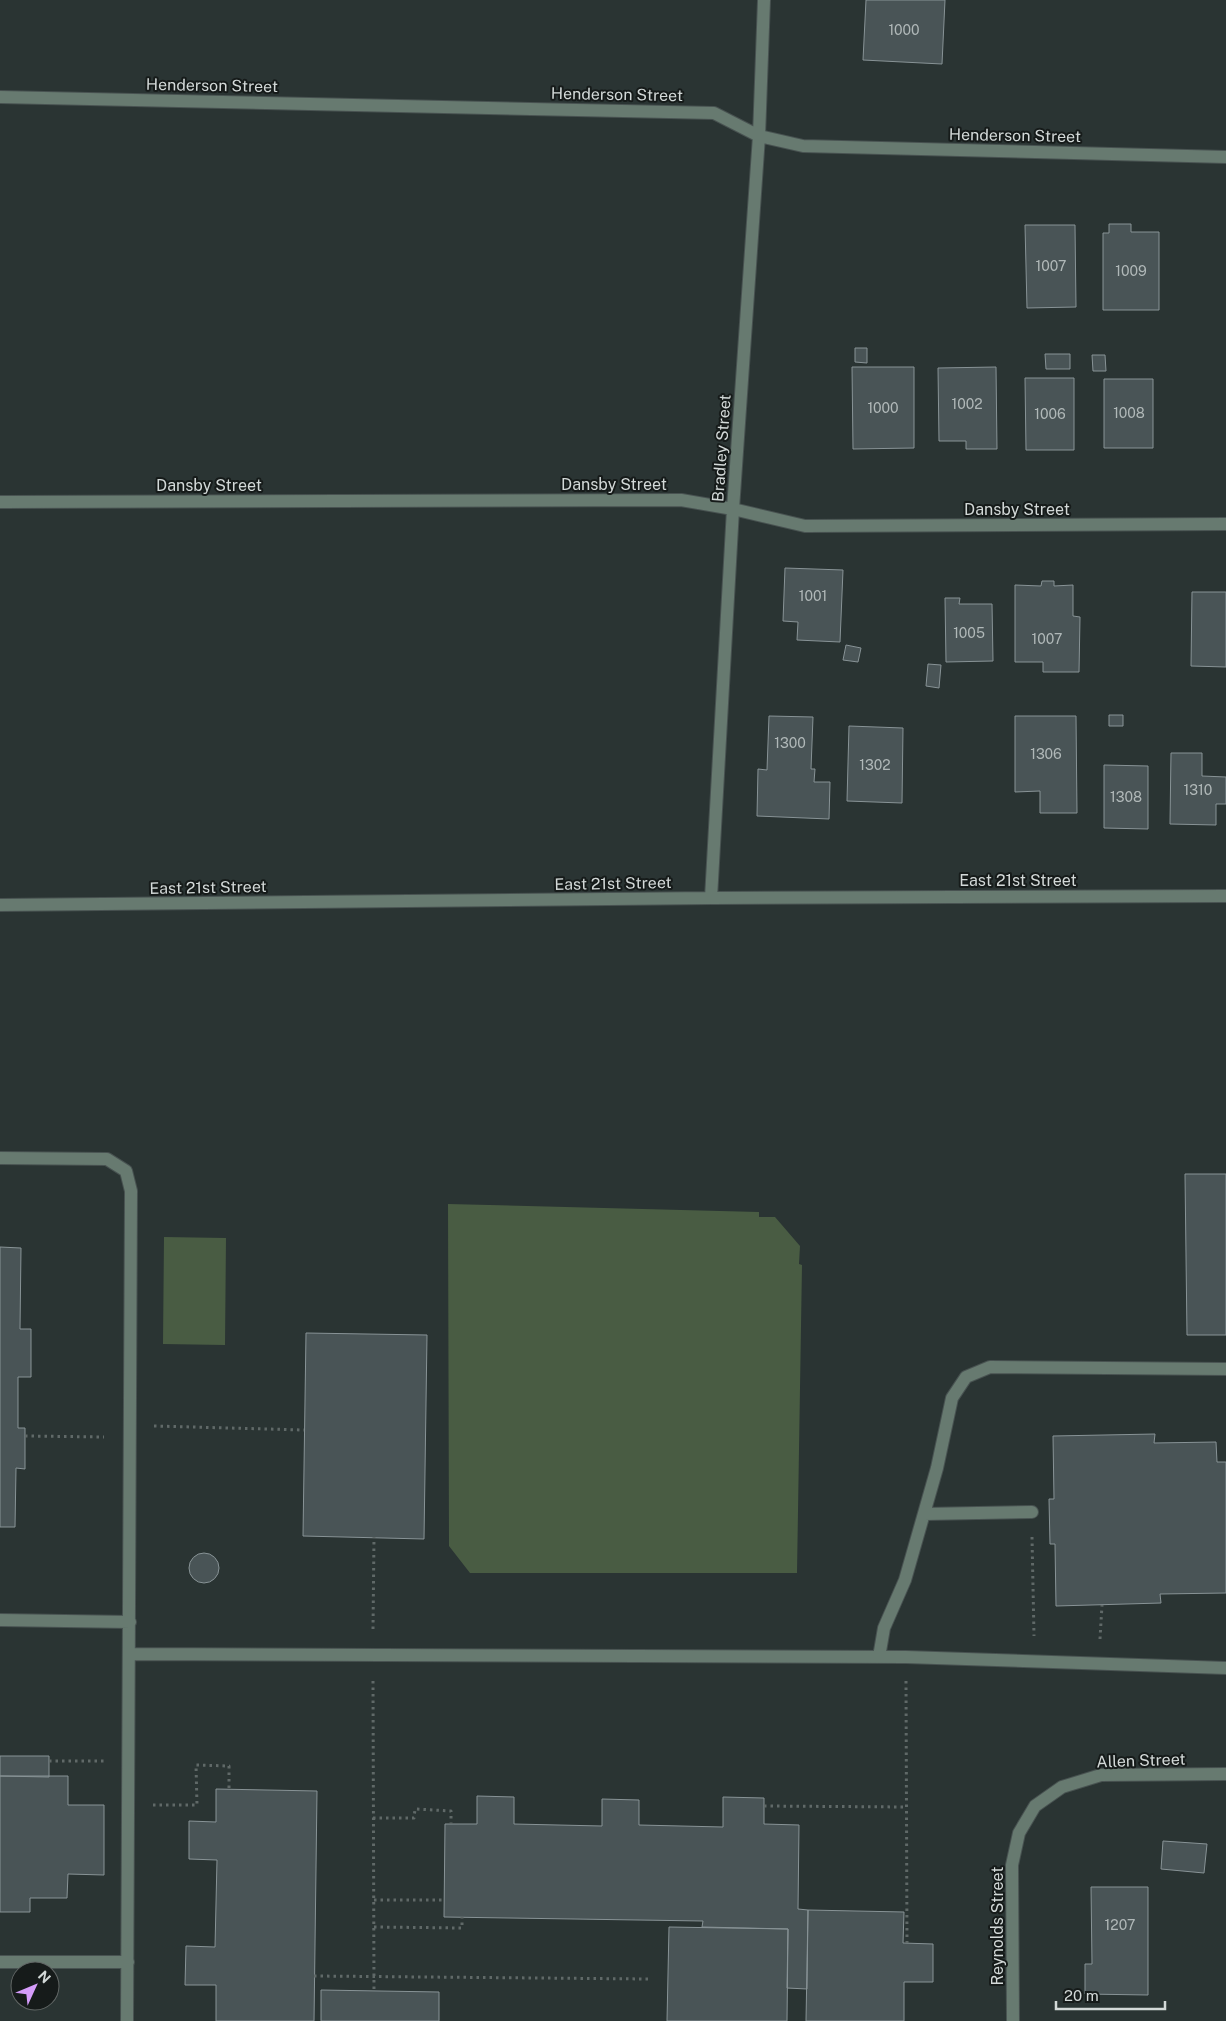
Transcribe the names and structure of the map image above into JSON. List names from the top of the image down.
{
  "streets": {
    "street": [
      "Henderson Street",
      "Bradley Street",
      "Dansby Street",
      "East 21st Street",
      "Allen Street",
      "Reynolds Street"
    ]
  },
  "crossings": [
    ["Henderson Street", "Bradley Street"],
    ["Bradley Street", "Dansby Street"],
    ["Bradley Street", "East 21st Street"],
    ["Allen Street", "Reynolds Street"]
  ],
  "house_numbers": [
    "1000",
    "1007",
    "1009",
    "1002",
    "1000",
    "1008",
    "1006",
    "1001",
    "1005",
    "1007",
    "1300",
    "1306",
    "1302",
    "1310",
    "1308",
    "1207"
  ],
  "scale_bar": "20 m",
  "north": "top right"
}
